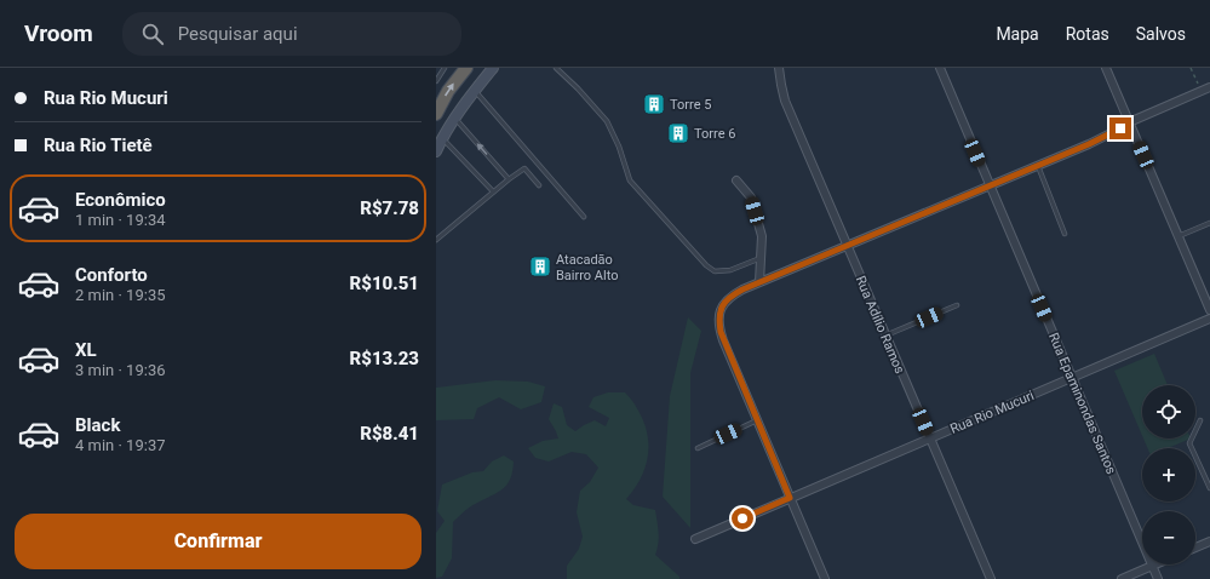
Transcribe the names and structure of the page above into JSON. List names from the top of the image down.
{
  "streets": {
    "street": ["Rua Adílio Ramos", "Rua Epaminondas Santos", "Rua Rio Mucuri"]
  },
  "crossings": [
    ["Rua Adílio Ramos", "Rua Rio Mucuri"],
    ["Rua Epaminondas Santos", "Rua Rio Mucuri"]
  ],
  "places": {
    "building": ["Torre 5", "Torre 6", "Atacadão Bairro Alto"]
  },
  "page": {
    "header": "Vroom",
    "search": "Pesquisar aqui",
    "nav": ["Mapa", "Rotas", "Salvos"],
    "banner": ["Rua Rio Mucuri", "Rua Rio Tietê"],
    "list": [
      {
        "name": "Econômico",
        "note": "1 min · 19:34",
        "value": "R$7.78"
      },
      {
        "name": "Conforto",
        "note": "2 min · 19:35",
        "value": "R$10.51"
      },
      {
        "name": "XL",
        "note": "3 min · 19:36",
        "value": "R$13.23"
      },
      {
        "name": "Black",
        "note": "4 min · 19:37",
        "value": "R$8.41"
      }
    ],
    "map_buttons": ["+", "−"],
    "buttons": "Confirmar"
  }
}
